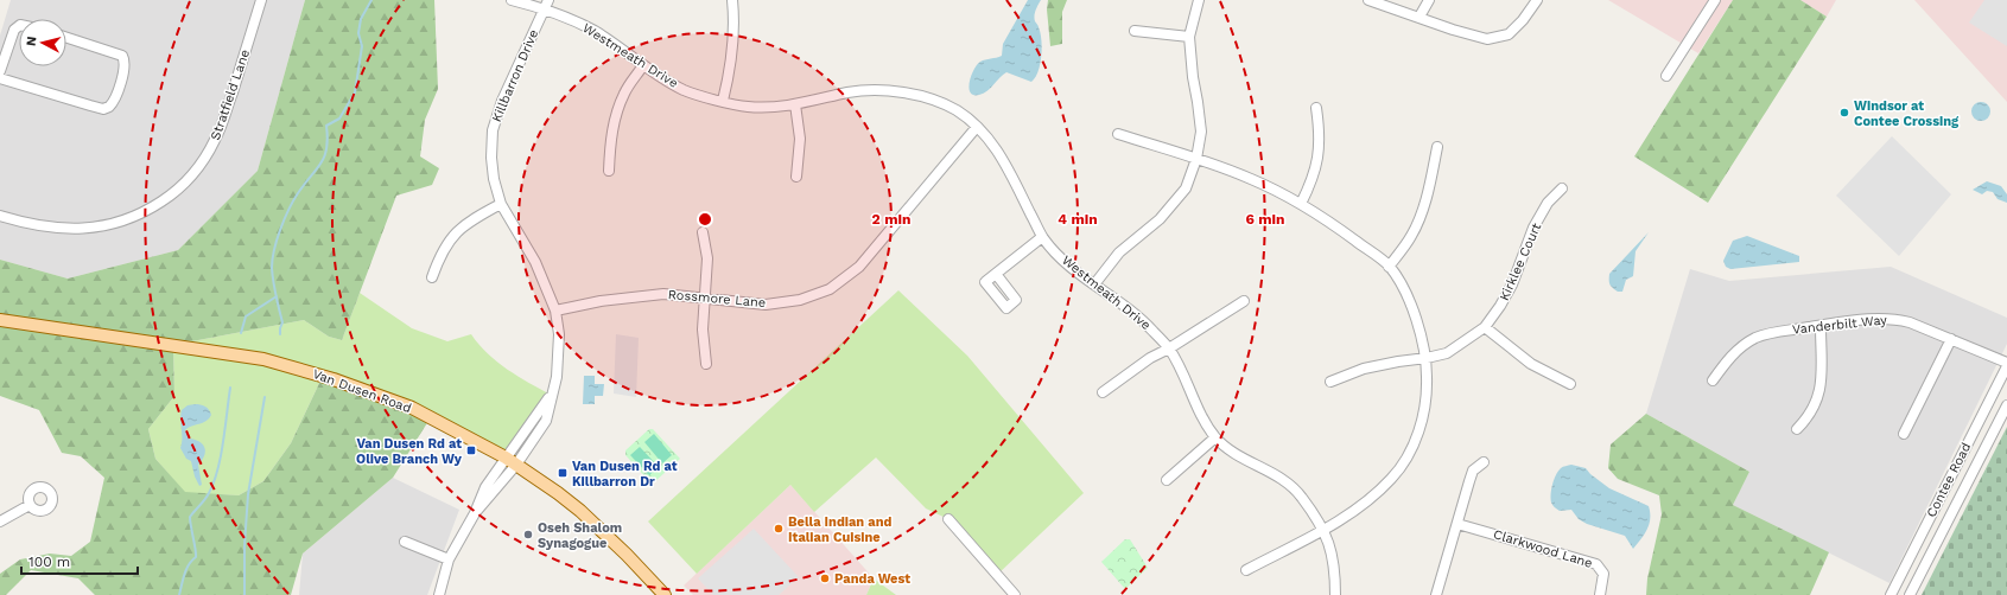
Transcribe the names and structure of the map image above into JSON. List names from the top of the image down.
{
  "streets": {
    "main road": ["Van Dusen Road"],
    "street": [
      "Westmeath Drive",
      "Killbarron Drive",
      "Stratfield Lane",
      "Kirklee Court",
      "Rossmore Lane",
      "Vanderbilt Way",
      "Contee Road",
      "Clarkwood Lane"
    ]
  },
  "crossings": [
    ["Westmeath Drive", "Killbarron Drive"],
    ["Westmeath Drive", "Rossmore Lane"],
    ["Killbarron Drive", "Rossmore Lane"],
    ["Killbarron Drive", "Van Dusen Road"],
    ["Vanderbilt Way", "Contee Road"]
  ],
  "places": {
    "other": [
      "Windsor at Contee Crossing",
      "Bella Indian and Italian Cuisine",
      "Oseh Shalom Synagogue",
      "Panda West"
    ],
    "transit": ["Van Dusen Rd at Olive Branch Wy", "Van Dusen Rd at Killbarron Dr"]
  },
  "scale_bar": "100 m",
  "north": "left",
  "rings": ["2 min", "4 min", "6 min"]
}
